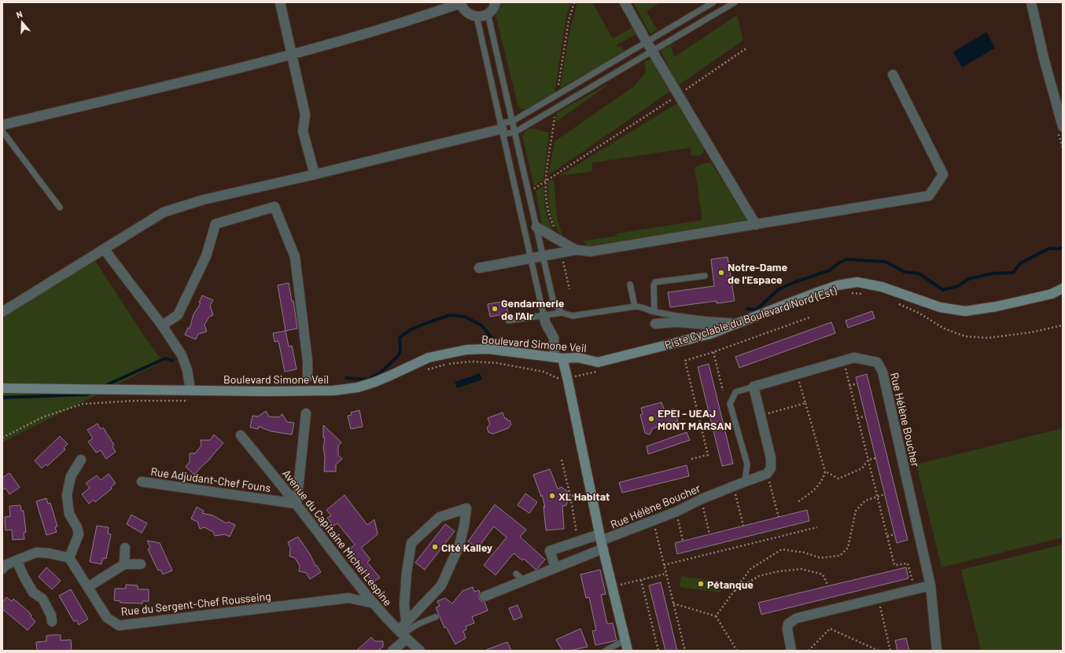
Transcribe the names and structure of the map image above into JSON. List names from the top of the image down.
{
  "streets": {
    "main road": ["Boulevard Simone Veil"],
    "street": [
      "Rue Hélène Boucher",
      "Rue Adjudant-Chef Founs",
      "Avenue du Capitaine Michel Lespine",
      "Rue du Sergent-Chef Rousseing"
    ],
    "path": ["Piste Cyclable du Boulevard Nord (Est)"]
  },
  "crossings": [
    ["Rue Adjudant-Chef Founs", "Avenue du Capitaine Michel Lespine"],
    ["Avenue du Capitaine Michel Lespine", "Rue du Sergent-Chef Rousseing"]
  ],
  "places": [
    "Notre-Dame de l'Espace",
    "Gendarmerie de l'Air",
    "EPEI - UEAJ MONT MARSAN",
    "XL Habitat",
    "Cité Kalley",
    "Pétanque"
  ],
  "north": "top"
}
